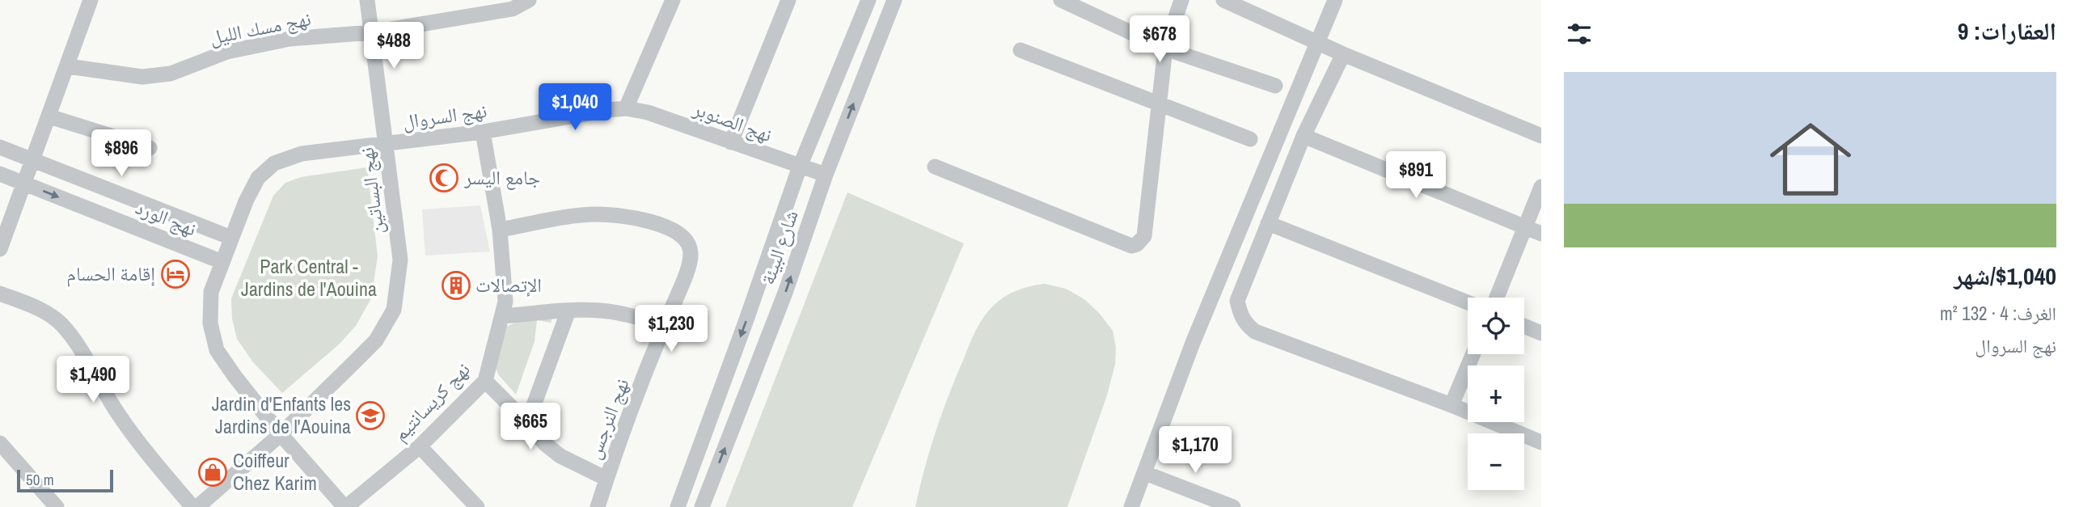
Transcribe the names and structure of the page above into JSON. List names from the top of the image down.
{
  "streets": {
    "street": [
      "نهج مسك الليل",
      "نهج السروال",
      "نهج الصنوبر",
      "نهج البساتين",
      "نهج الورد",
      "شارع البيئة",
      "نهج كريسانتيم",
      "نهج النرجس"
    ]
  },
  "crossings": [
    ["نهج مسك الليل", "نهج البساتين"],
    ["نهج السروال", "نهج الصنوبر"],
    ["نهج السروال", "نهج البساتين"],
    ["نهج السروال", "نهج الورد"],
    ["نهج السروال", "نهج كريسانتيم"],
    ["نهج الصنوبر", "شارع البيئة"],
    ["نهج كريسانتيم", "نهج النرجس"]
  ],
  "parks": ["Park Central - Jardins de l'Aouina"],
  "places": {
    "mosque": ["جامع اليسر"],
    "hotel": ["إقامة الحسام"],
    "building": ["الإتصالات"],
    "school or university": ["Jardin d'Enfants les Jardins de l'Aouina"],
    "shop": ["Coiffeur Chez Karim"]
  },
  "scale_bar": "50 m",
  "page": {
    "heading": "العقارات: 9",
    "price": [
      "$678",
      "$488",
      "$1,040",
      "$896",
      "$891",
      "$1,230",
      "$1,490",
      "$665",
      "$1,170"
    ],
    "list": [
      {
        "name": "$1,040/شهر",
        "note": "الغرف: 4 · 132 m² · نهج السروال"
      }
    ],
    "map_buttons": ["+", "−"],
    "scale": "50 m"
  }
}
